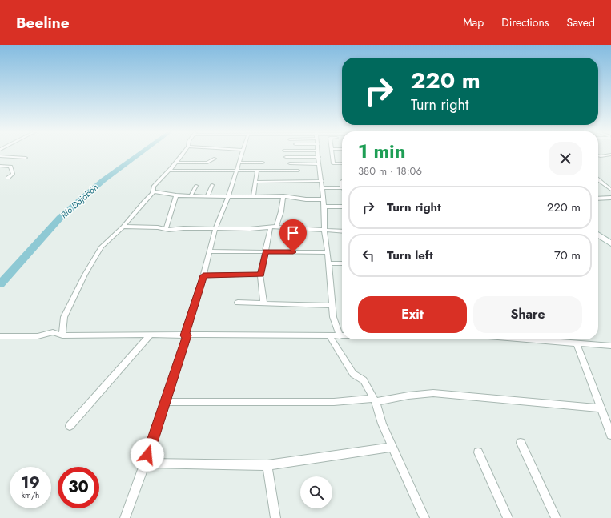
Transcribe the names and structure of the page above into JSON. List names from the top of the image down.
{
  "water": ["Río Dajabón"],
  "page": {
    "header": "Beeline",
    "nav": ["Map", "Directions", "Saved"],
    "turn": ["220 m", "Turn right"],
    "heading": ["1 min", "380 m · 18:06"],
    "list": [
      {
        "name": "Turn right",
        "value": "220 m"
      },
      {
        "name": "Turn left",
        "value": "70 m"
      }
    ],
    "buttons": ["Exit", "Share"],
    "speed": "19 km/h",
    "limit": "30"
  }
}
